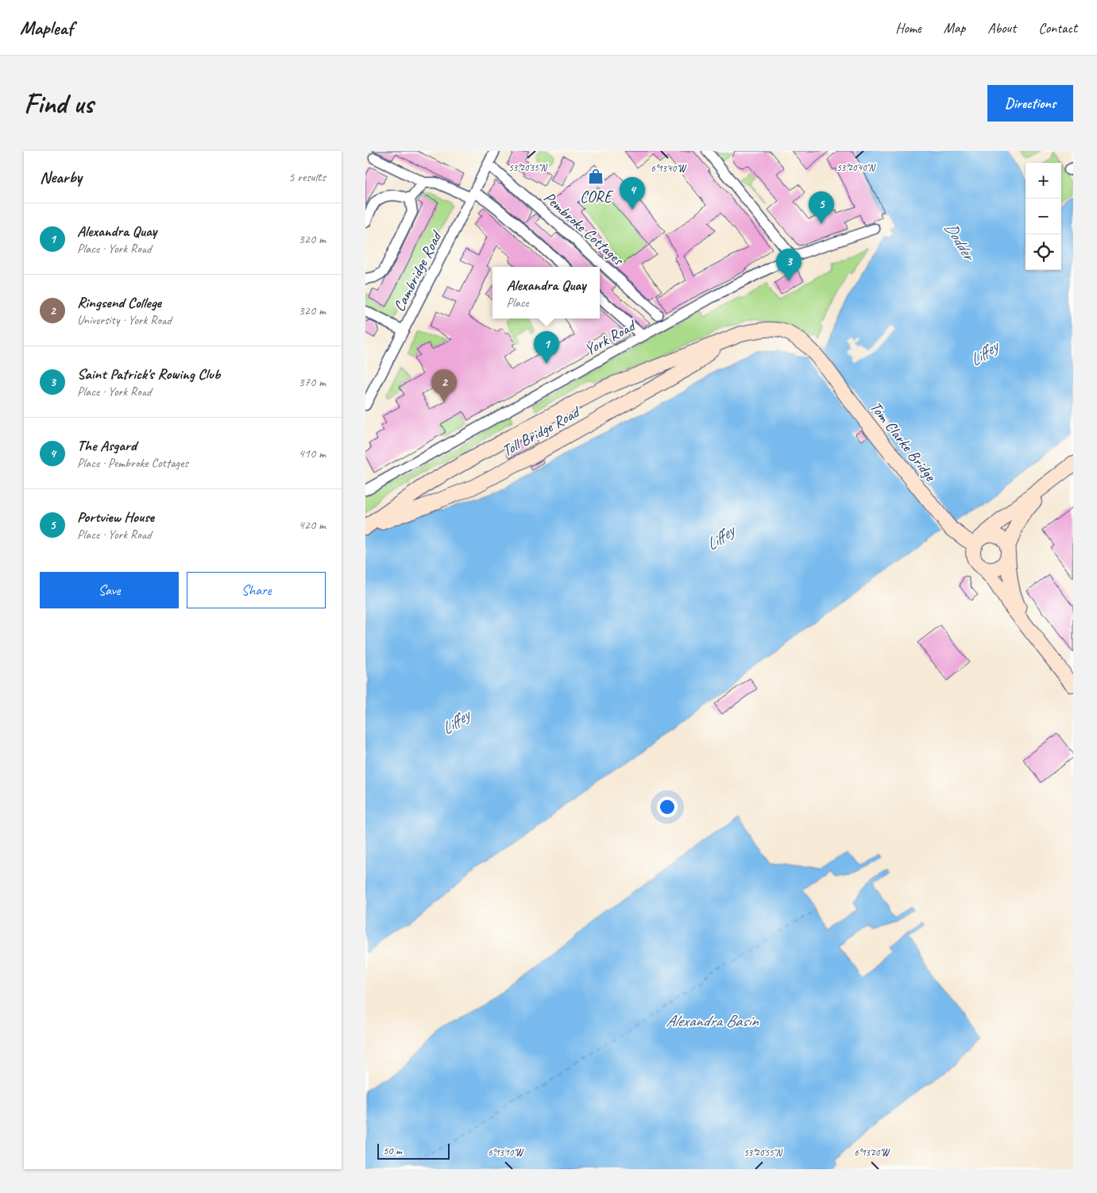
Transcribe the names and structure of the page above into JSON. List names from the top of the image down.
{
  "streets": {
    "main road": ["Toll Bridge Road", "Tom Clarke Bridge"],
    "street": ["Pembroke Cottages", "Cambridge Road", "York Road"]
  },
  "crossings": [
    ["Pembroke Cottages", "Cambridge Road"],
    ["Toll Bridge Road", "Tom Clarke Bridge"]
  ],
  "water": ["Dodder", "Liffey", "Alexandra Basin"],
  "places": {
    "shop": ["CORE"]
  },
  "scale_bar": "50 m",
  "page": {
    "header": "Mapleaf",
    "nav": [
      "Home",
      "Map",
      "About",
      "Contact"
    ],
    "buttons": [
      "Directions",
      ["Save", "Share"]
    ],
    "title": "Find us",
    "heading": ["Nearby", "5 results"],
    "map_buttons": ["+", "−"],
    "pins": [
      "4",
      "5",
      "3",
      "1",
      "2"
    ],
    "list": [
      {
        "mark": "1",
        "name": "Alexandra Quay",
        "note": "Place · York Road",
        "value": "320 m"
      },
      {
        "mark": "2",
        "name": "Ringsend College",
        "note": "University · York Road",
        "value": "320 m"
      },
      {
        "mark": "3",
        "name": "Saint Patrick's Rowing Club",
        "note": "Place · York Road",
        "value": "370 m"
      },
      {
        "mark": "4",
        "name": "The Asgard",
        "note": "Place · Pembroke Cottages",
        "value": "410 m"
      },
      {
        "mark": "5",
        "name": "Portview House",
        "note": "Place · York Road",
        "value": "420 m"
      }
    ],
    "popup": ["Alexandra Quay", "Place"],
    "scale": "50 m"
  },
  "coordinates": [
    "53°20'35\"N",
    "53°20'40\"N",
    "6°13'40\"W",
    "6°13'10\"W",
    "6°13'20\"W",
    "53°20'55\"N"
  ]
}
